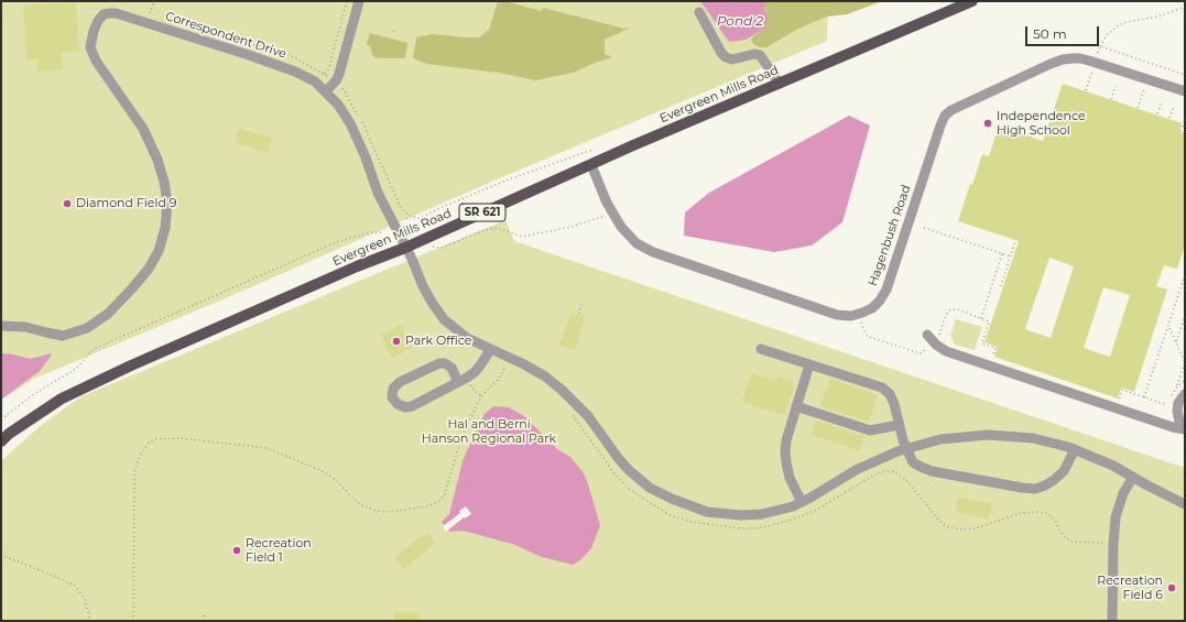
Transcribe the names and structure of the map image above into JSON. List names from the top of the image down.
{
  "streets": {
    "main road": ["Evergreen Mills Road", "SR 621"],
    "street": ["Correspondent Drive", "Hagenbush Road"]
  },
  "crossings": [
    ["Correspondent Drive", "Evergreen Mills Road"],
    ["Evergreen Mills Road", "Hagenbush Road"]
  ],
  "water": ["Pond 2"],
  "parks": ["Hal and Berni Hanson Regional Park"],
  "places": [
    "Independence High School",
    "Diamond Field 9",
    "Park Office",
    "Recreation Field 1",
    "Recreation Field 6"
  ],
  "scale_bar": "50 m"
}
